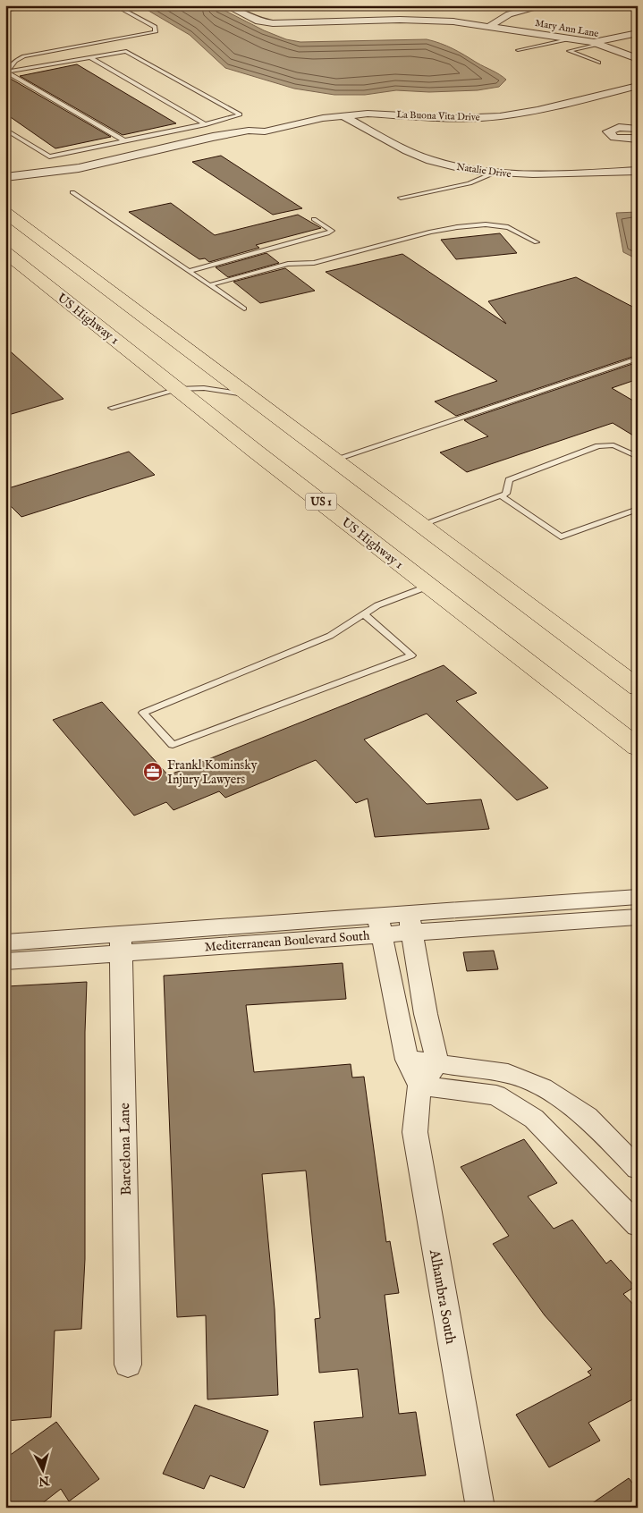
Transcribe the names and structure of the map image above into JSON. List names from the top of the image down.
{
  "streets": {
    "main road": ["US Highway 1", "US 1"],
    "street": [
      "Mary Ann Lane",
      "La Buona Vita Drive",
      "Natalie Drive",
      "Mediterranean Boulevard South",
      "Barcelona Lane",
      "Alhambra South"
    ]
  },
  "crossings": [
    ["La Buona Vita Drive", "Natalie Drive"],
    ["Mediterranean Boulevard South", "Barcelona Lane"]
  ],
  "places": {
    "office": ["Frankl Kominsky Injury Lawyers"]
  },
  "north": "bottom"
}
